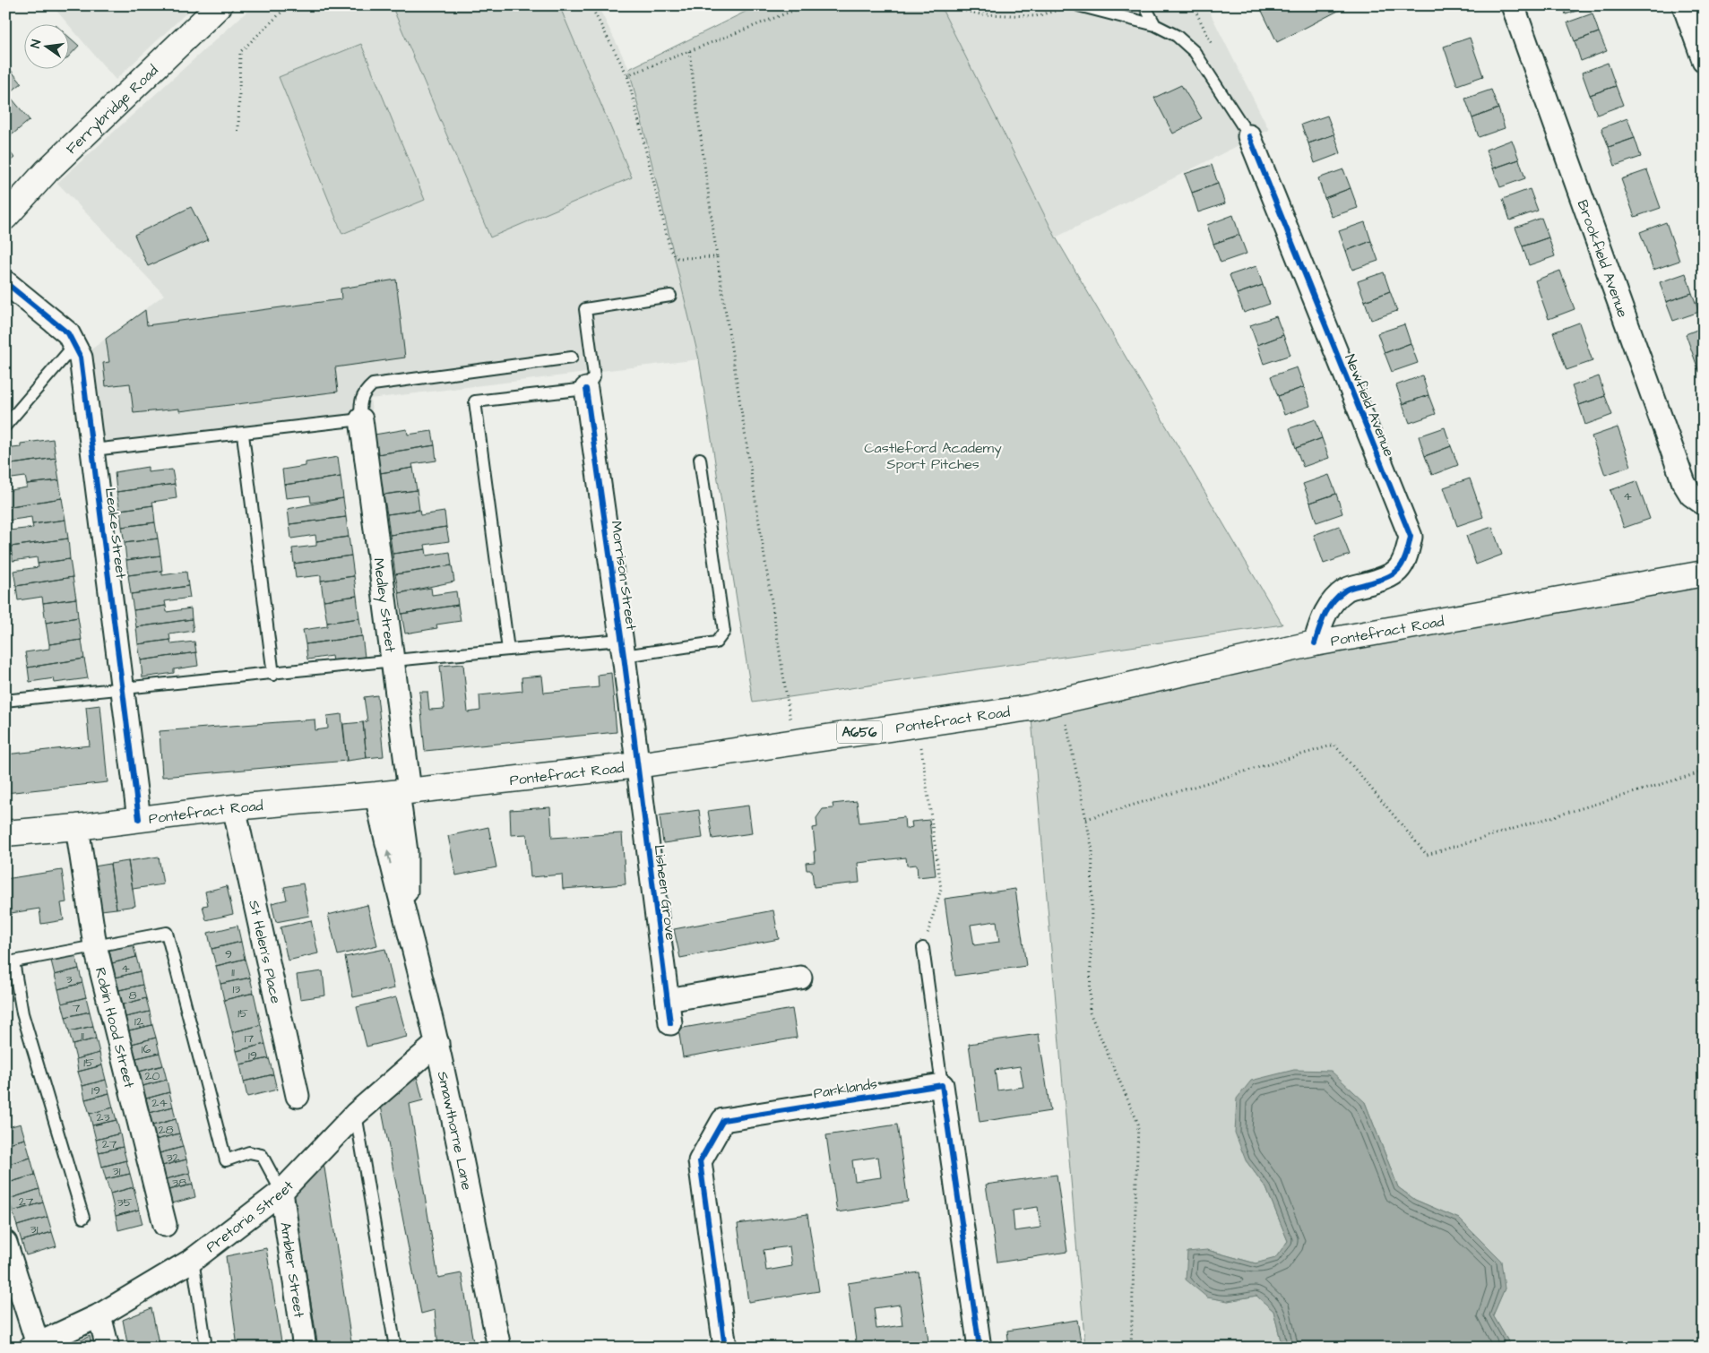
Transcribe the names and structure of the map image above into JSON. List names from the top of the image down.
{
  "streets": {
    "main road": ["Ferrybridge Road", "Pontefract Road", "A656"],
    "street": [
      "Brookfield Avenue",
      "Newfield Avenue",
      "Leake Street",
      "Morrison Street",
      "Medley Street",
      "Lisheen Grove",
      "St Helen's Place",
      "Robin Hood Street",
      "Parklands",
      "Smawthorne Lane",
      "Pretoria Street",
      "Ambler Street"
    ]
  },
  "crossings": [
    ["Newfield Avenue", "Pontefract Road"],
    ["Leake Street", "Pontefract Road"],
    ["Morrison Street", "Pontefract Road"],
    ["Morrison Street", "Lisheen Grove"],
    ["Medley Street", "Pontefract Road"],
    ["Medley Street", "Smawthorne Lane"],
    ["Pontefract Road", "Lisheen Grove"],
    ["Pontefract Road", "St Helen's Place"],
    ["Pontefract Road", "Robin Hood Street"],
    ["Pontefract Road", "Smawthorne Lane"],
    ["Smawthorne Lane", "Pretoria Street"],
    ["Pretoria Street", "Ambler Street"]
  ],
  "parks": ["Castleford Academy Sport Pitches"],
  "house_numbers": [
    "4",
    "9",
    "4",
    "11",
    "3",
    "13",
    "8",
    "7",
    "15",
    "12",
    "11",
    "17",
    "16",
    "19",
    "15",
    "20",
    "19",
    "24",
    "23",
    "28",
    "27",
    "32",
    "31",
    "38",
    "27",
    "35",
    "31"
  ],
  "north": "left"
}
